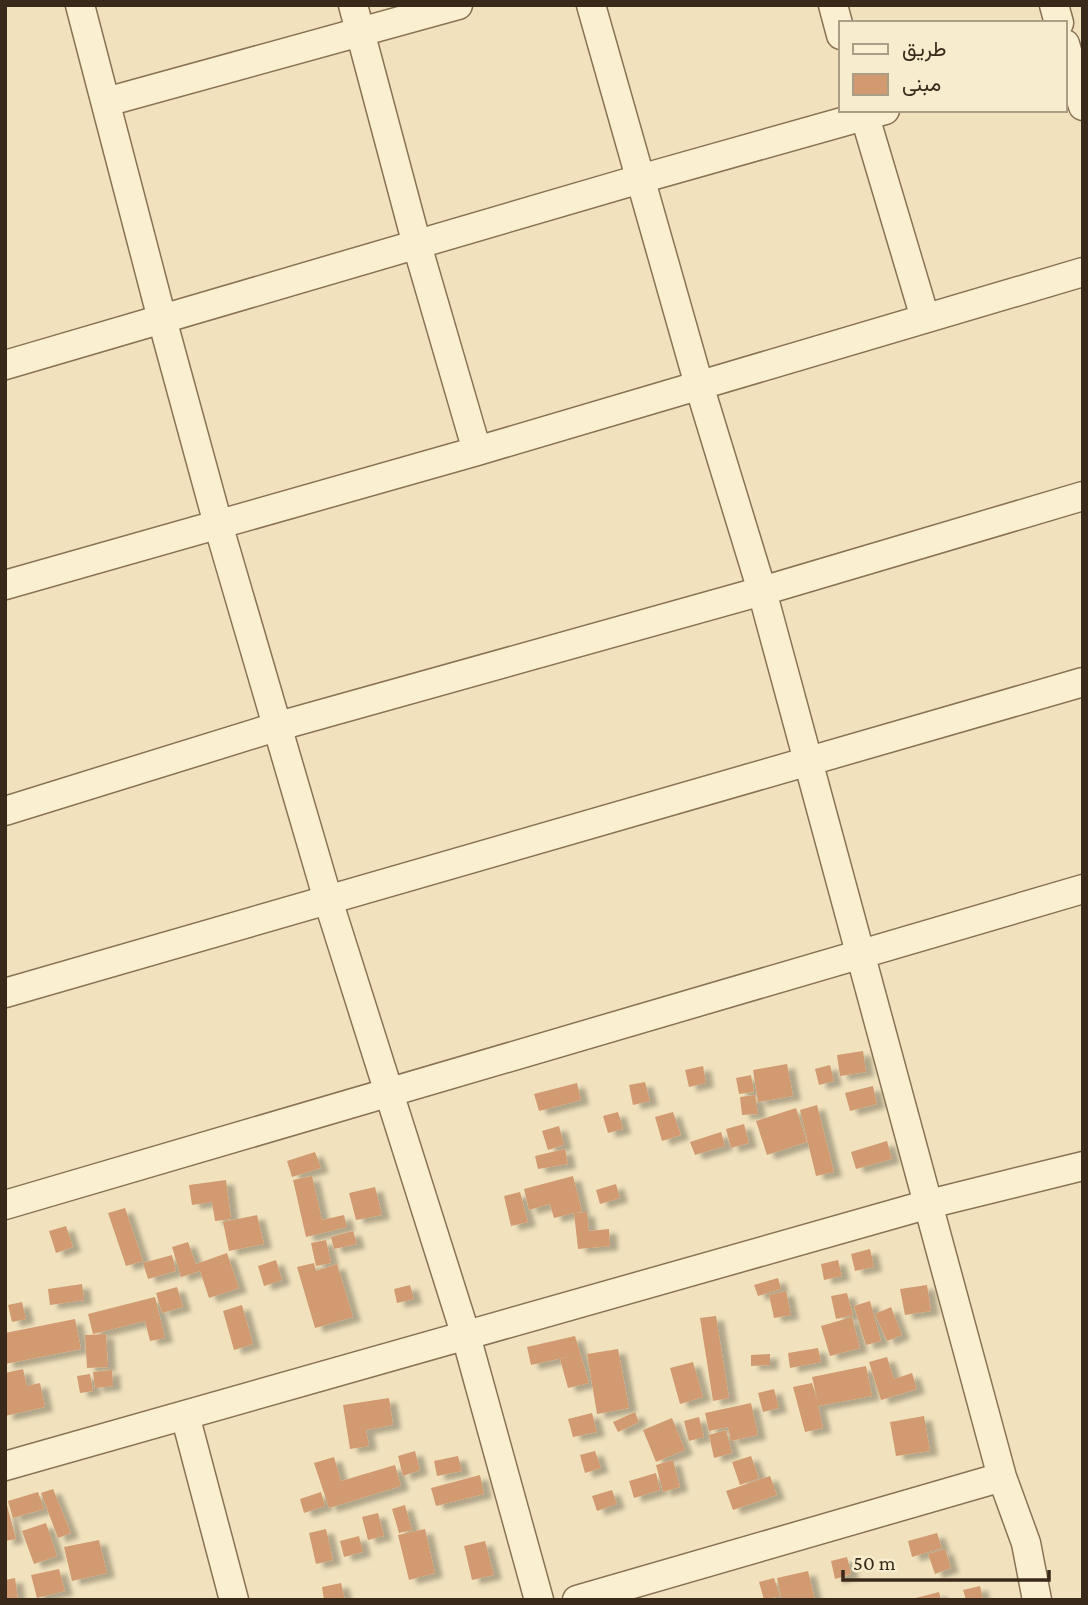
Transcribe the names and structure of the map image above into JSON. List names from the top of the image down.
{
  "legend": ["طريق", "مبنى"],
  "scale_bar": "50 m"
}
